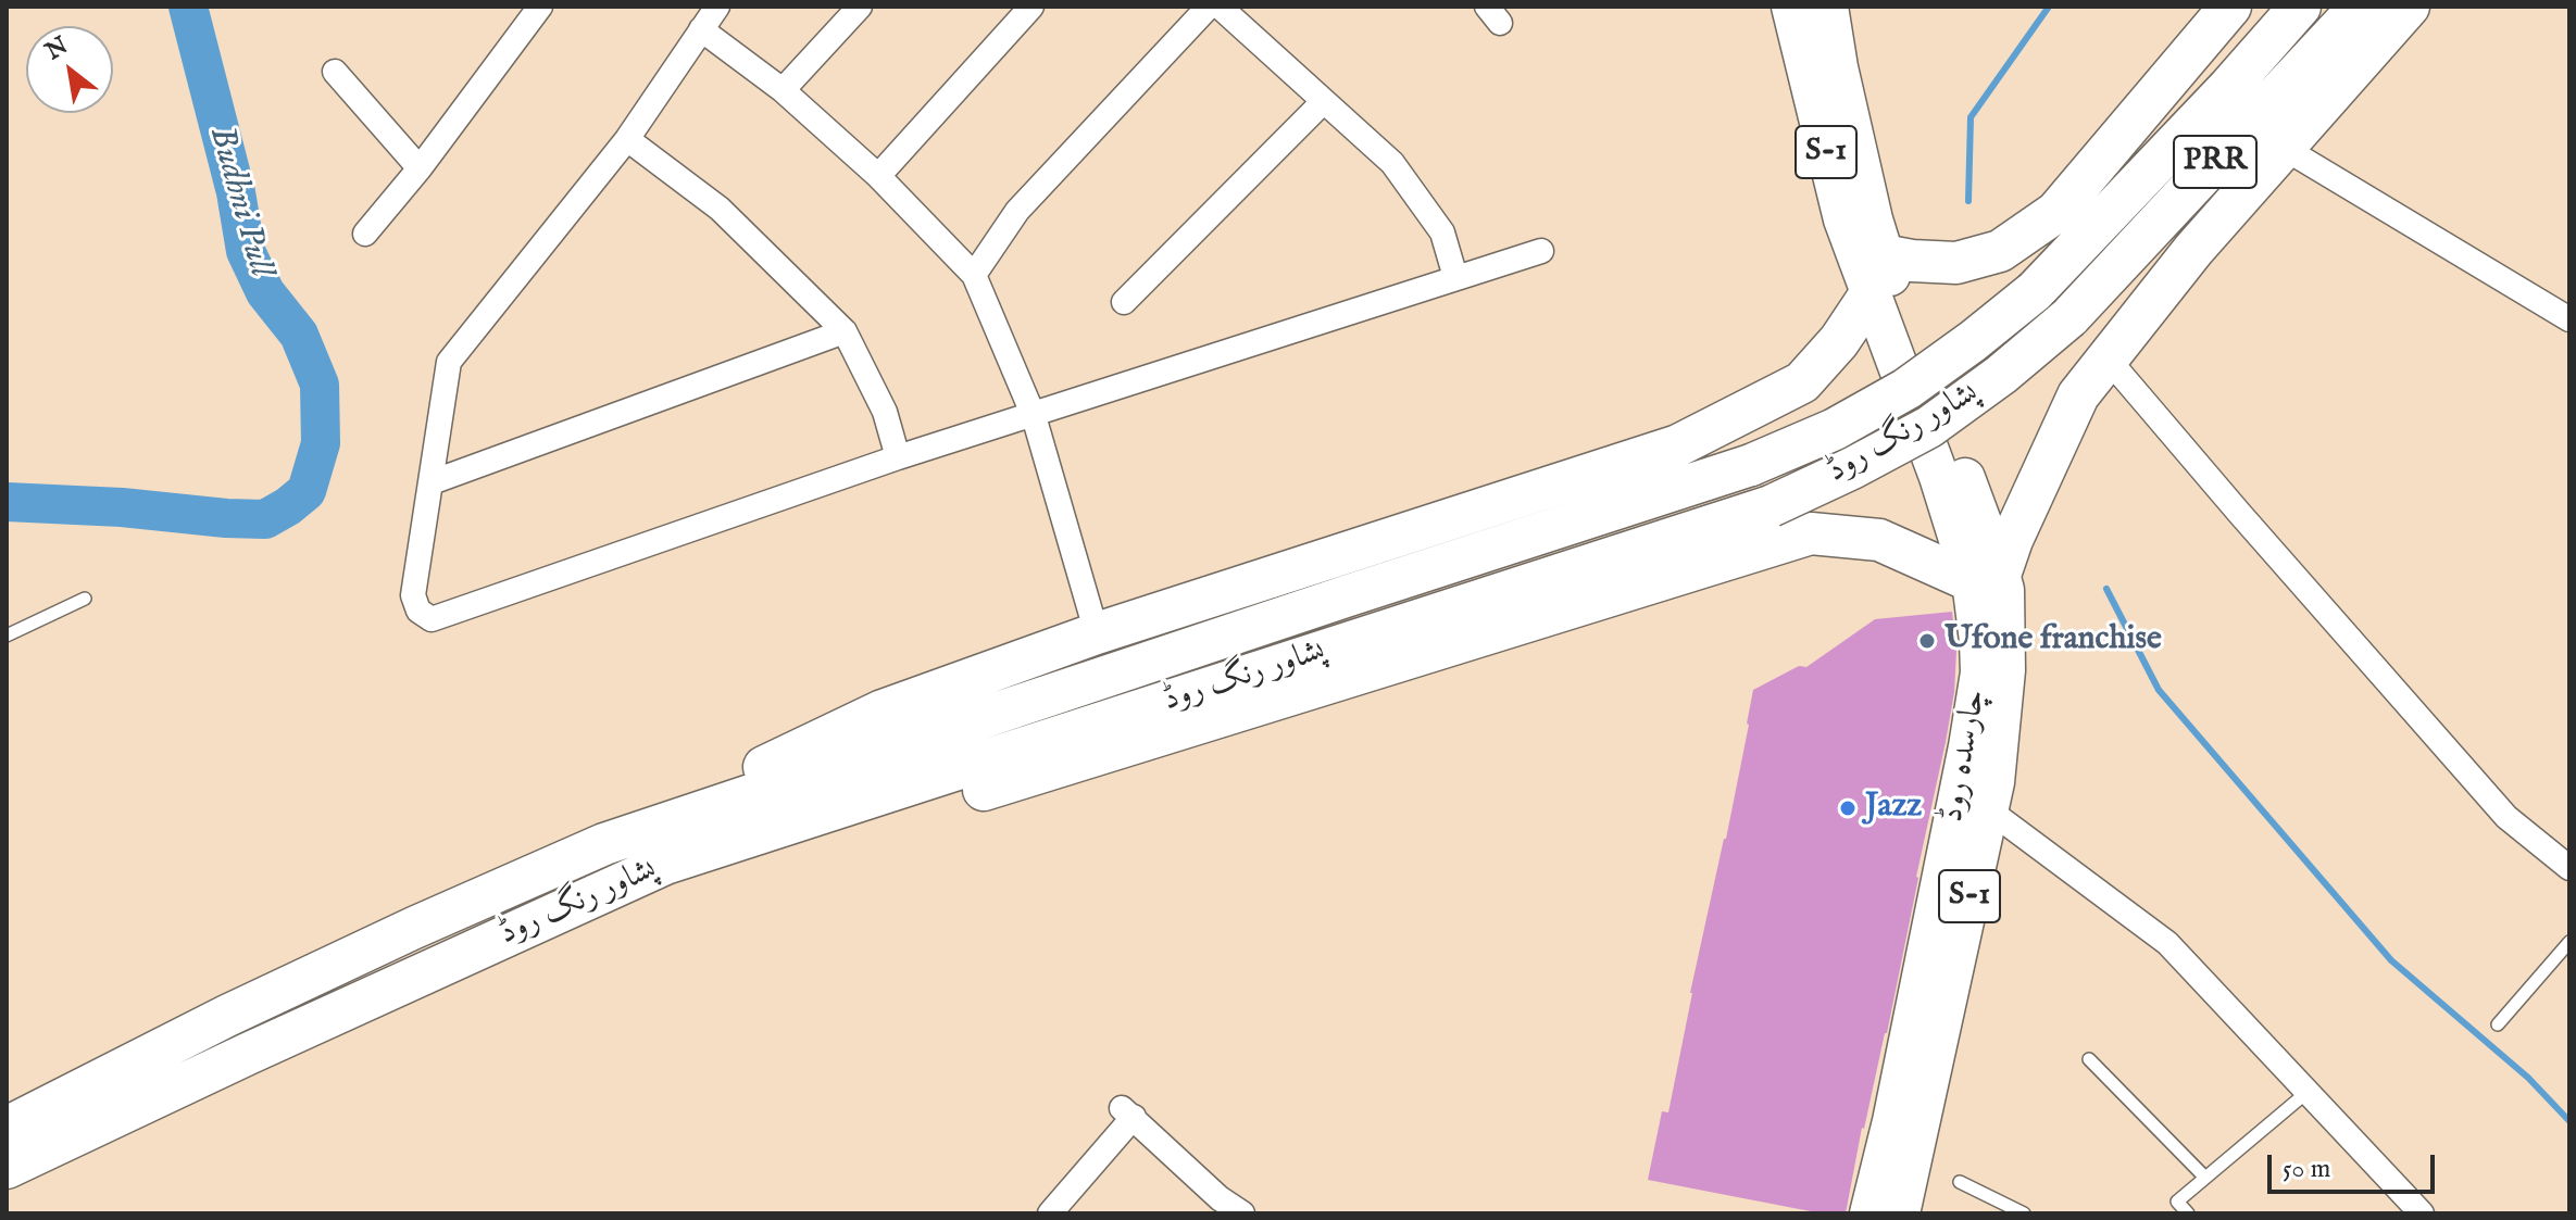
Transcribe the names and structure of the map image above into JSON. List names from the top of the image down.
{
  "streets": {
    "highway": ["PRR", "پشاور رنگ روڈ"],
    "main road": ["S-1", "چارسدہ روڈ"]
  },
  "water": ["Budhni Pull"],
  "places": ["Ufone franchise", "Jazz"],
  "scale_bar": "50 m",
  "north": "top left"
}
